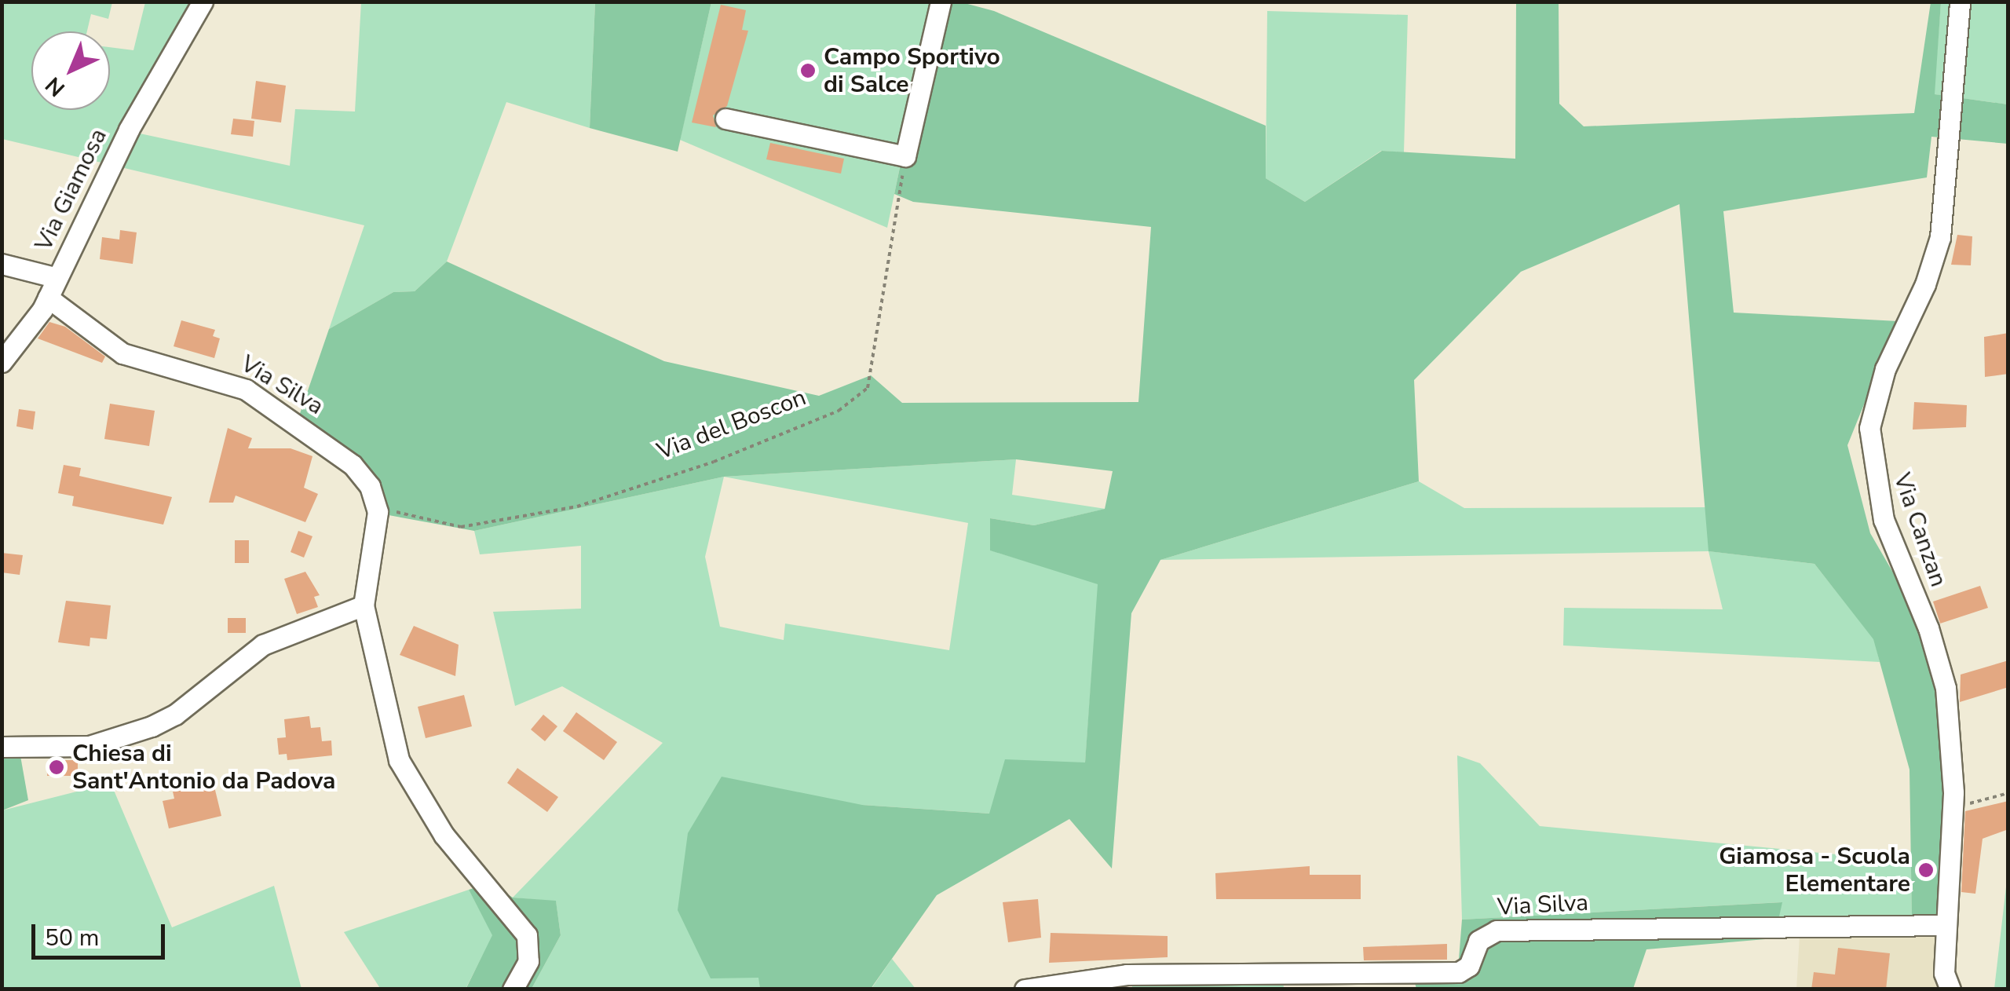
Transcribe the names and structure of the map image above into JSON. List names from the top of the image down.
{
  "streets": {
    "street": ["Via Giamosa", "Via Silva", "Via Canzan"],
    "path": ["Via del Boscon"]
  },
  "crossings": [
    ["Via Giamosa", "Via Silva"],
    ["Via Silva", "Via del Boscon"],
    ["Via Silva", "Via Canzan"]
  ],
  "places": ["Campo Sportivo di Salce", "Chiesa di Sant'Antonio da Padova", "Giamosa - Scuola Elementare"],
  "scale_bar": "50 m",
  "north": "bottom left"
}
